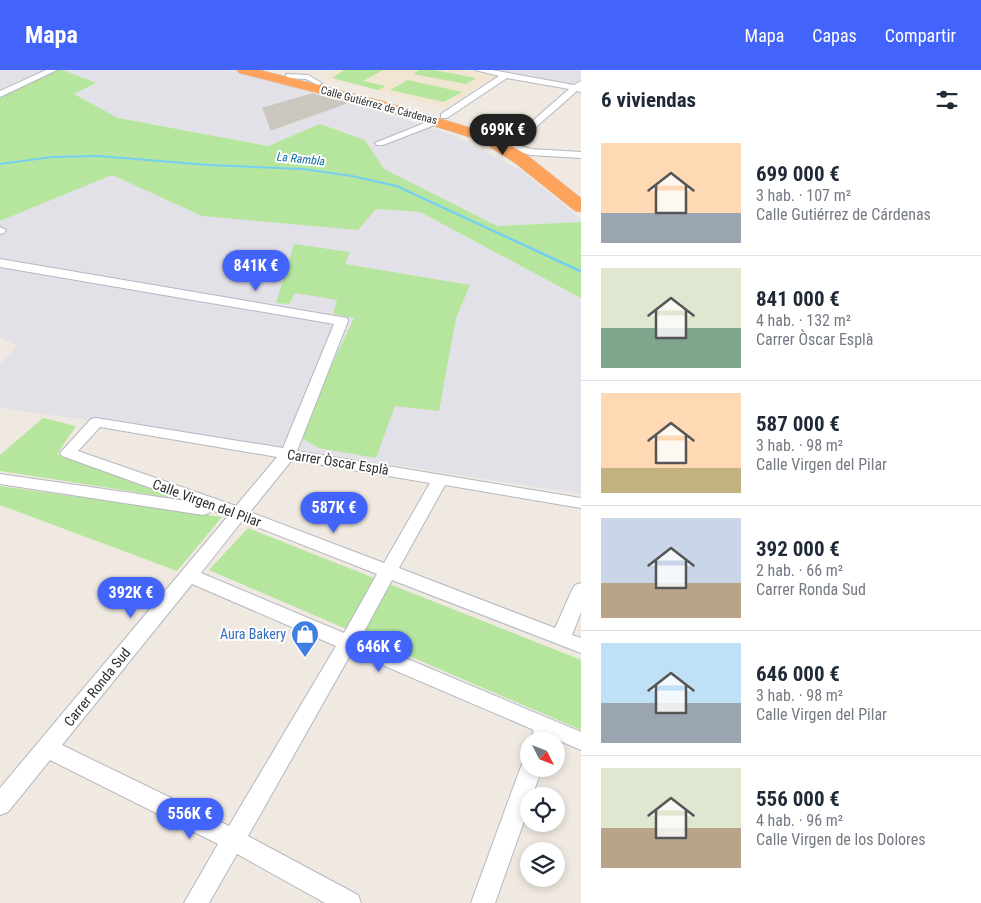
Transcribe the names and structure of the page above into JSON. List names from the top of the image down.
{
  "streets": {
    "highway": ["Calle Gutiérrez de Cárdenas"],
    "street": ["Carrer Òscar Esplà", "Calle Virgen del Pilar", "Carrer Ronda Sud"]
  },
  "crossings": [
    ["Carrer Òscar Esplà", "Calle Virgen del Pilar"],
    ["Carrer Òscar Esplà", "Carrer Ronda Sud"],
    ["Calle Virgen del Pilar", "Carrer Ronda Sud"]
  ],
  "water": ["La Rambla"],
  "places": {
    "shop": ["Aura Bakery"]
  },
  "north": "bottom right",
  "page": {
    "header": "Mapa",
    "nav": ["Mapa", "Capas", "Compartir"],
    "heading": "6 viviendas",
    "price": [
      "699K €",
      "841K €",
      "587K €",
      "392K €",
      "646K €",
      "556K €"
    ],
    "list": [
      {
        "name": "699 000 €",
        "note": "3 hab. · 107 m² · Calle Gutiérrez de Cárdenas"
      },
      {
        "name": "841 000 €",
        "note": "4 hab. · 132 m² · Carrer Òscar Esplà"
      },
      {
        "name": "587 000 €",
        "note": "3 hab. · 98 m² · Calle Virgen del Pilar"
      },
      {
        "name": "392 000 €",
        "note": "2 hab. · 66 m² · Carrer Ronda Sud"
      },
      {
        "name": "646 000 €",
        "note": "3 hab. · 98 m² · Calle Virgen del Pilar"
      },
      {
        "name": "556 000 €",
        "note": "4 hab. · 96 m² · Calle Virgen de los Dolores"
      }
    ]
  }
}
